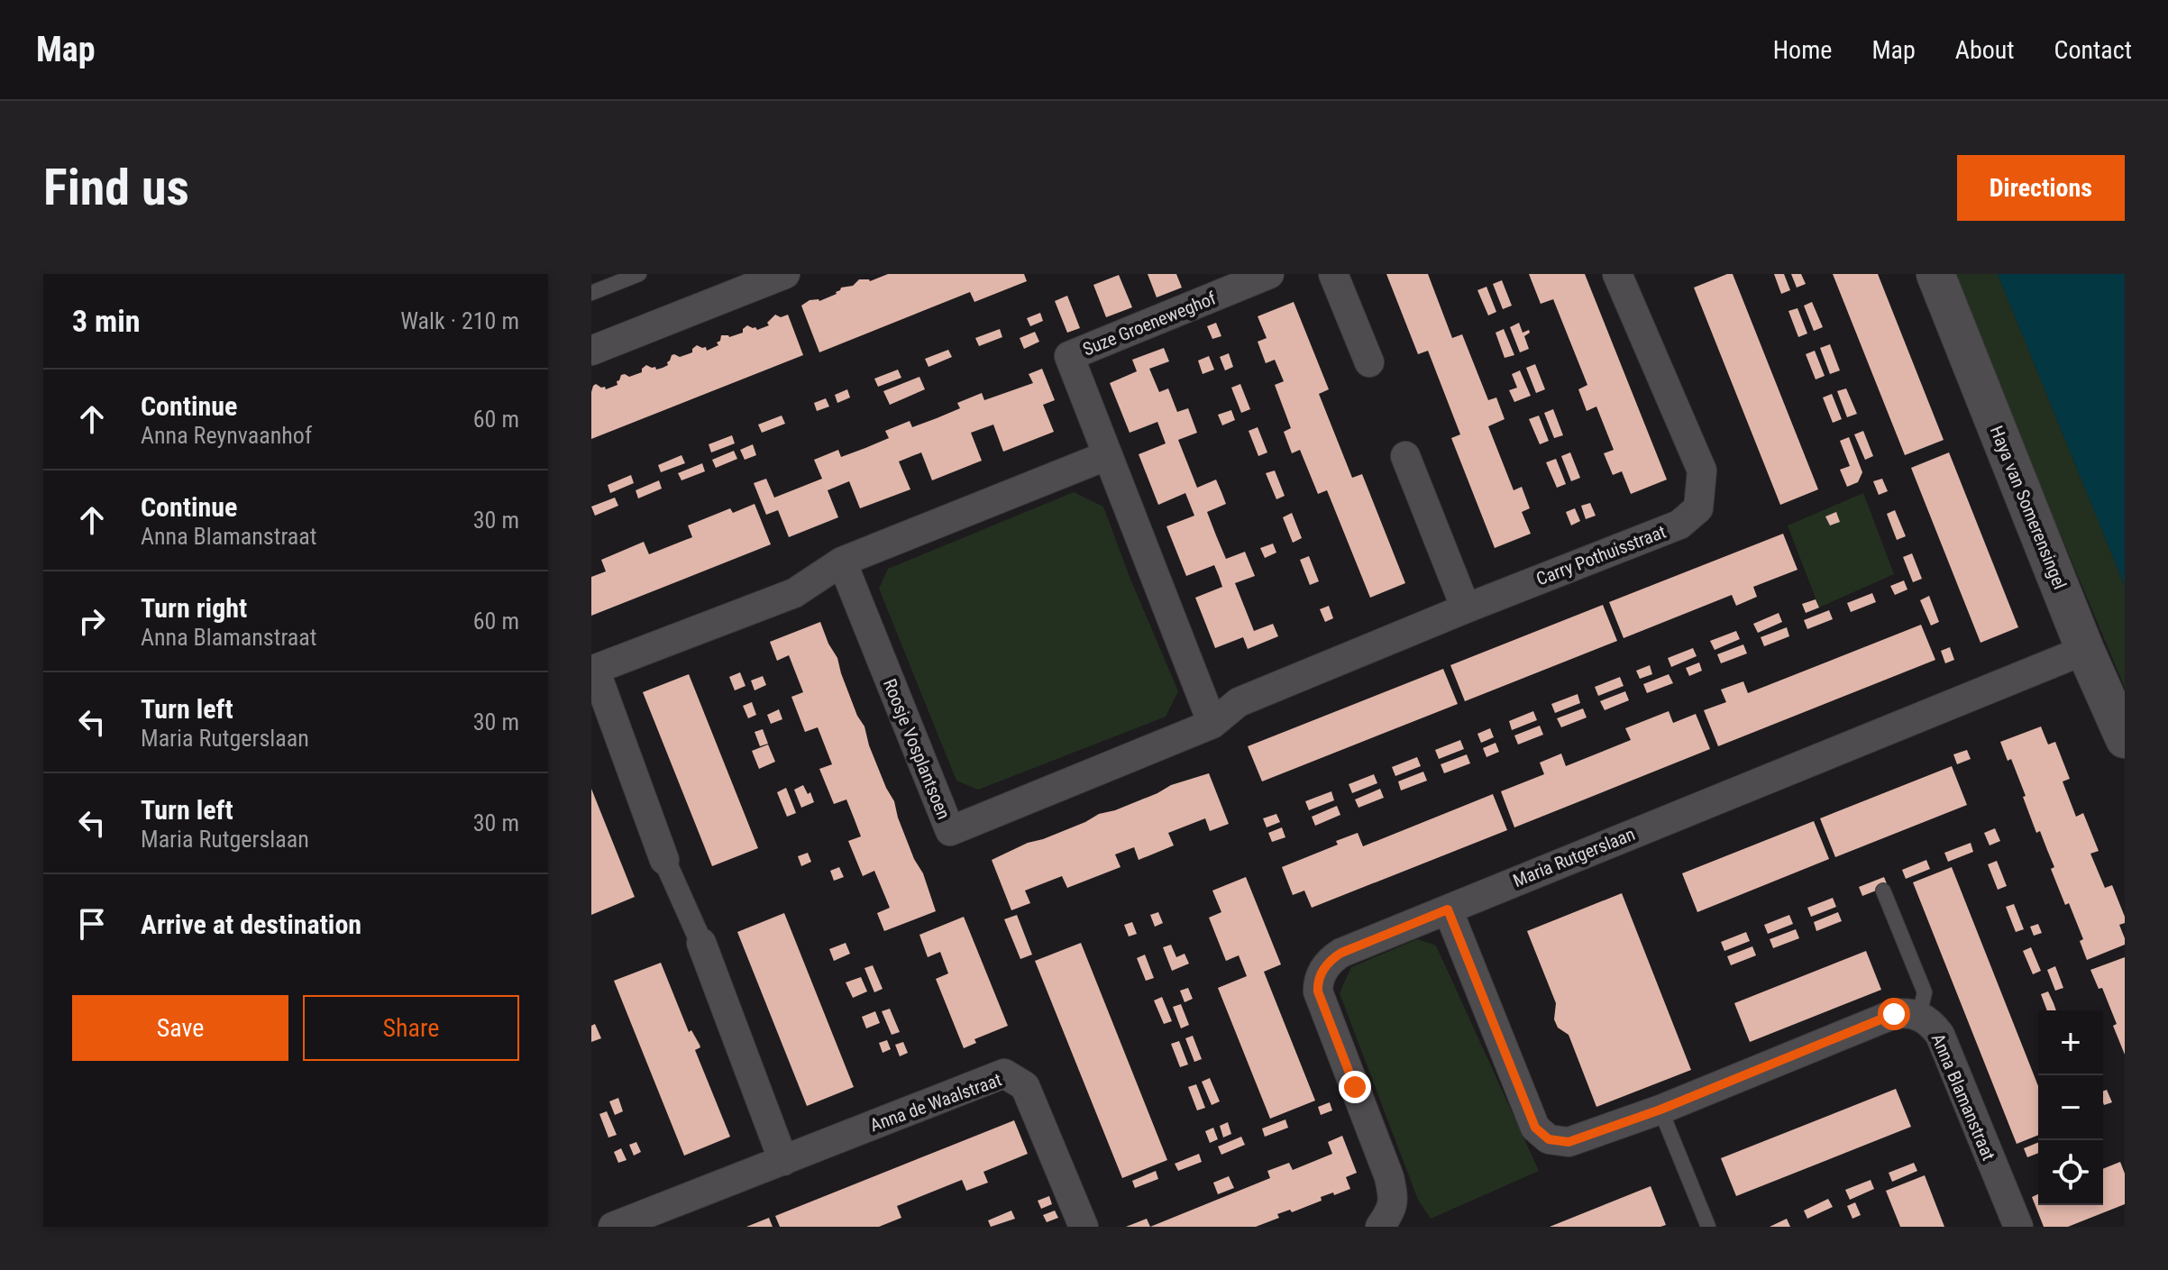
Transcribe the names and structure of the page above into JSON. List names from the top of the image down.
{
  "streets": {
    "street": [
      "Suze Groeneweghof",
      "Haya van Somerensingel",
      "Carry Pothuisstraat",
      "Roosje Vosplantsoen",
      "Maria Rutgerslaan",
      "Anna Blamanstraat",
      "Anna de Waalstraat"
    ]
  },
  "crossings": [
    ["Haya van Somerensingel", "Maria Rutgerslaan"],
    ["Carry Pothuisstraat", "Roosje Vosplantsoen"]
  ],
  "page": {
    "header": "Map",
    "nav": [
      "Home",
      "Map",
      "About",
      "Contact"
    ],
    "buttons": [
      "Directions",
      ["Save", "Share"]
    ],
    "title": "Find us",
    "heading": ["3 min", "Walk · 210 m"],
    "list": [
      ["Continue", "Anna Reynvaanhof", "60 m"],
      ["Continue", "Anna Blamanstraat", "30 m"],
      ["Turn right", "Anna Blamanstraat", "60 m"],
      ["Turn left", "Maria Rutgerslaan", "30 m"],
      ["Turn left", "Maria Rutgerslaan", "30 m"],
      "Arrive at destination"
    ],
    "map_buttons": ["+", "−"]
  }
}
